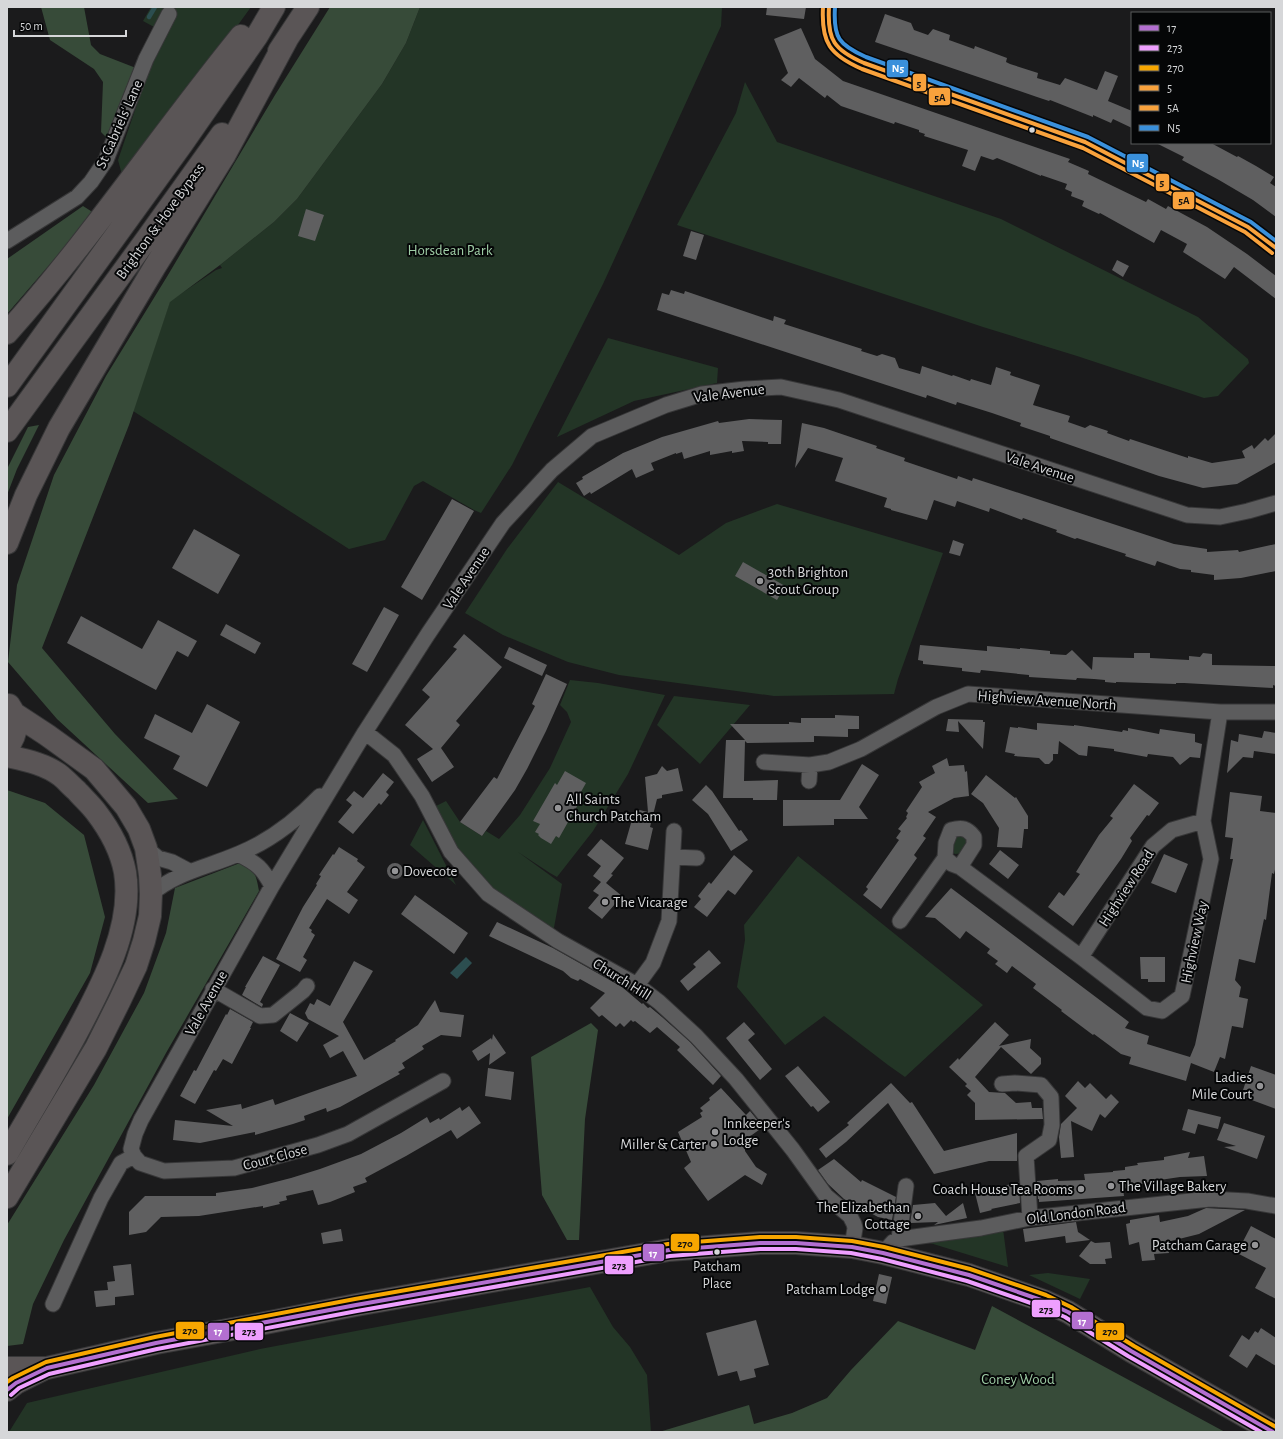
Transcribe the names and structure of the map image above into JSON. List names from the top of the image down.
{
  "streets": {
    "highway": ["Brighton & Hove Bypass"],
    "street": [
      "St Gabriels' Lane",
      "Vale Avenue",
      "Highview Avenue North",
      "Highview Road",
      "Highview Way",
      "Church Hill",
      "Court Close",
      "Old London Road"
    ]
  },
  "crossings": [
    ["Vale Avenue", "Church Hill"],
    ["Vale Avenue", "Court Close"],
    ["Highview Avenue North", "Highview Way"],
    ["Highview Road", "Highview Way"]
  ],
  "parks": ["Horsdean Park", "Coney Wood"],
  "places": [
    "30th Brighton Scout Group",
    "All Saints Church Patcham",
    "Dovecote",
    "The Vicarage",
    "Ladies Mile Court",
    "Innkeeper's Lodge",
    "Miller & Carter",
    "The Village Bakery",
    "Coach House Tea Rooms",
    "The Elizabethan Cottage",
    "Patcham Garage",
    "Patcham Place",
    "Patcham Lodge"
  ],
  "lines": [
    "transit line 5",
    "transit line 5A",
    "transit line N5",
    "transit line 270",
    "transit line 17",
    "transit line 273"
  ],
  "legend": [
    "17",
    "273",
    "270",
    "5",
    "5A",
    "N5"
  ],
  "scale_bar": "50 m"
}
